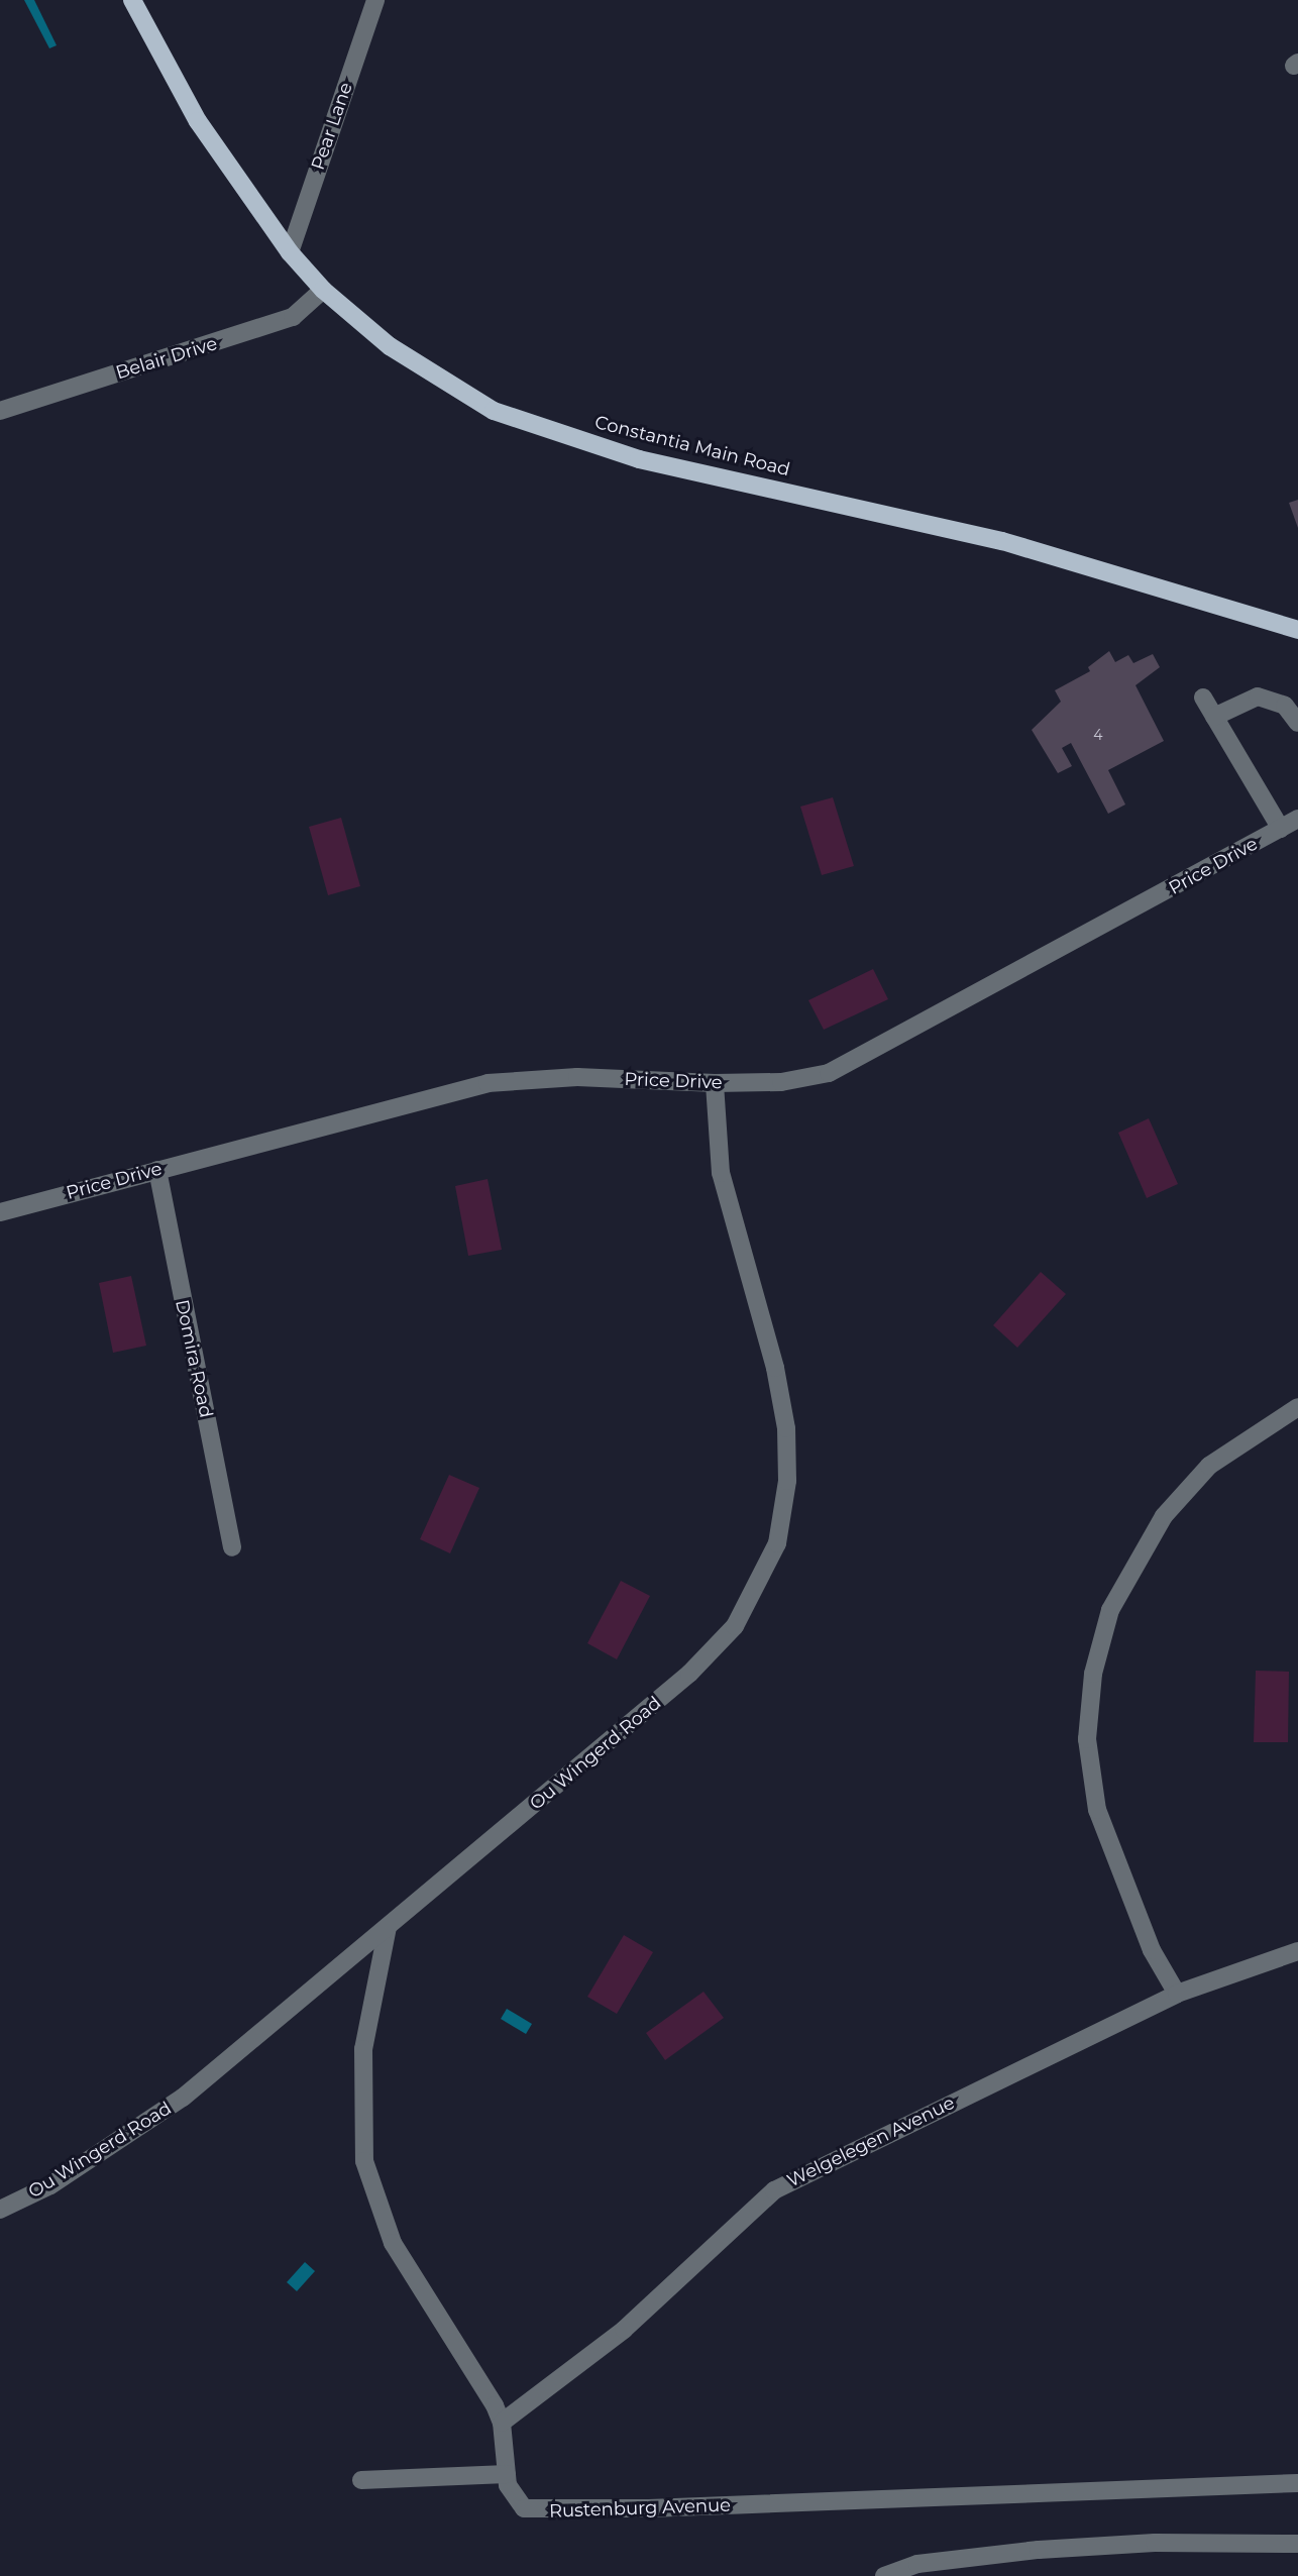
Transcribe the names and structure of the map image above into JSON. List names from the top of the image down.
{
  "streets": {
    "main road": ["Constantia Main Road"],
    "street": [
      "Pear Lane",
      "Belair Drive",
      "Price Drive",
      "Domira Road",
      "Ou Wingerd Road",
      "Welgelegen Avenue",
      "Rustenburg Avenue"
    ]
  },
  "crossings": [
    ["Pear Lane", "Constantia Main Road"],
    ["Belair Drive", "Constantia Main Road"],
    ["Price Drive", "Domira Road"],
    ["Price Drive", "Ou Wingerd Road"],
    ["Ou Wingerd Road", "Rustenburg Avenue"],
    ["Welgelegen Avenue", "Rustenburg Avenue"]
  ],
  "house_numbers": ["4"]
}
